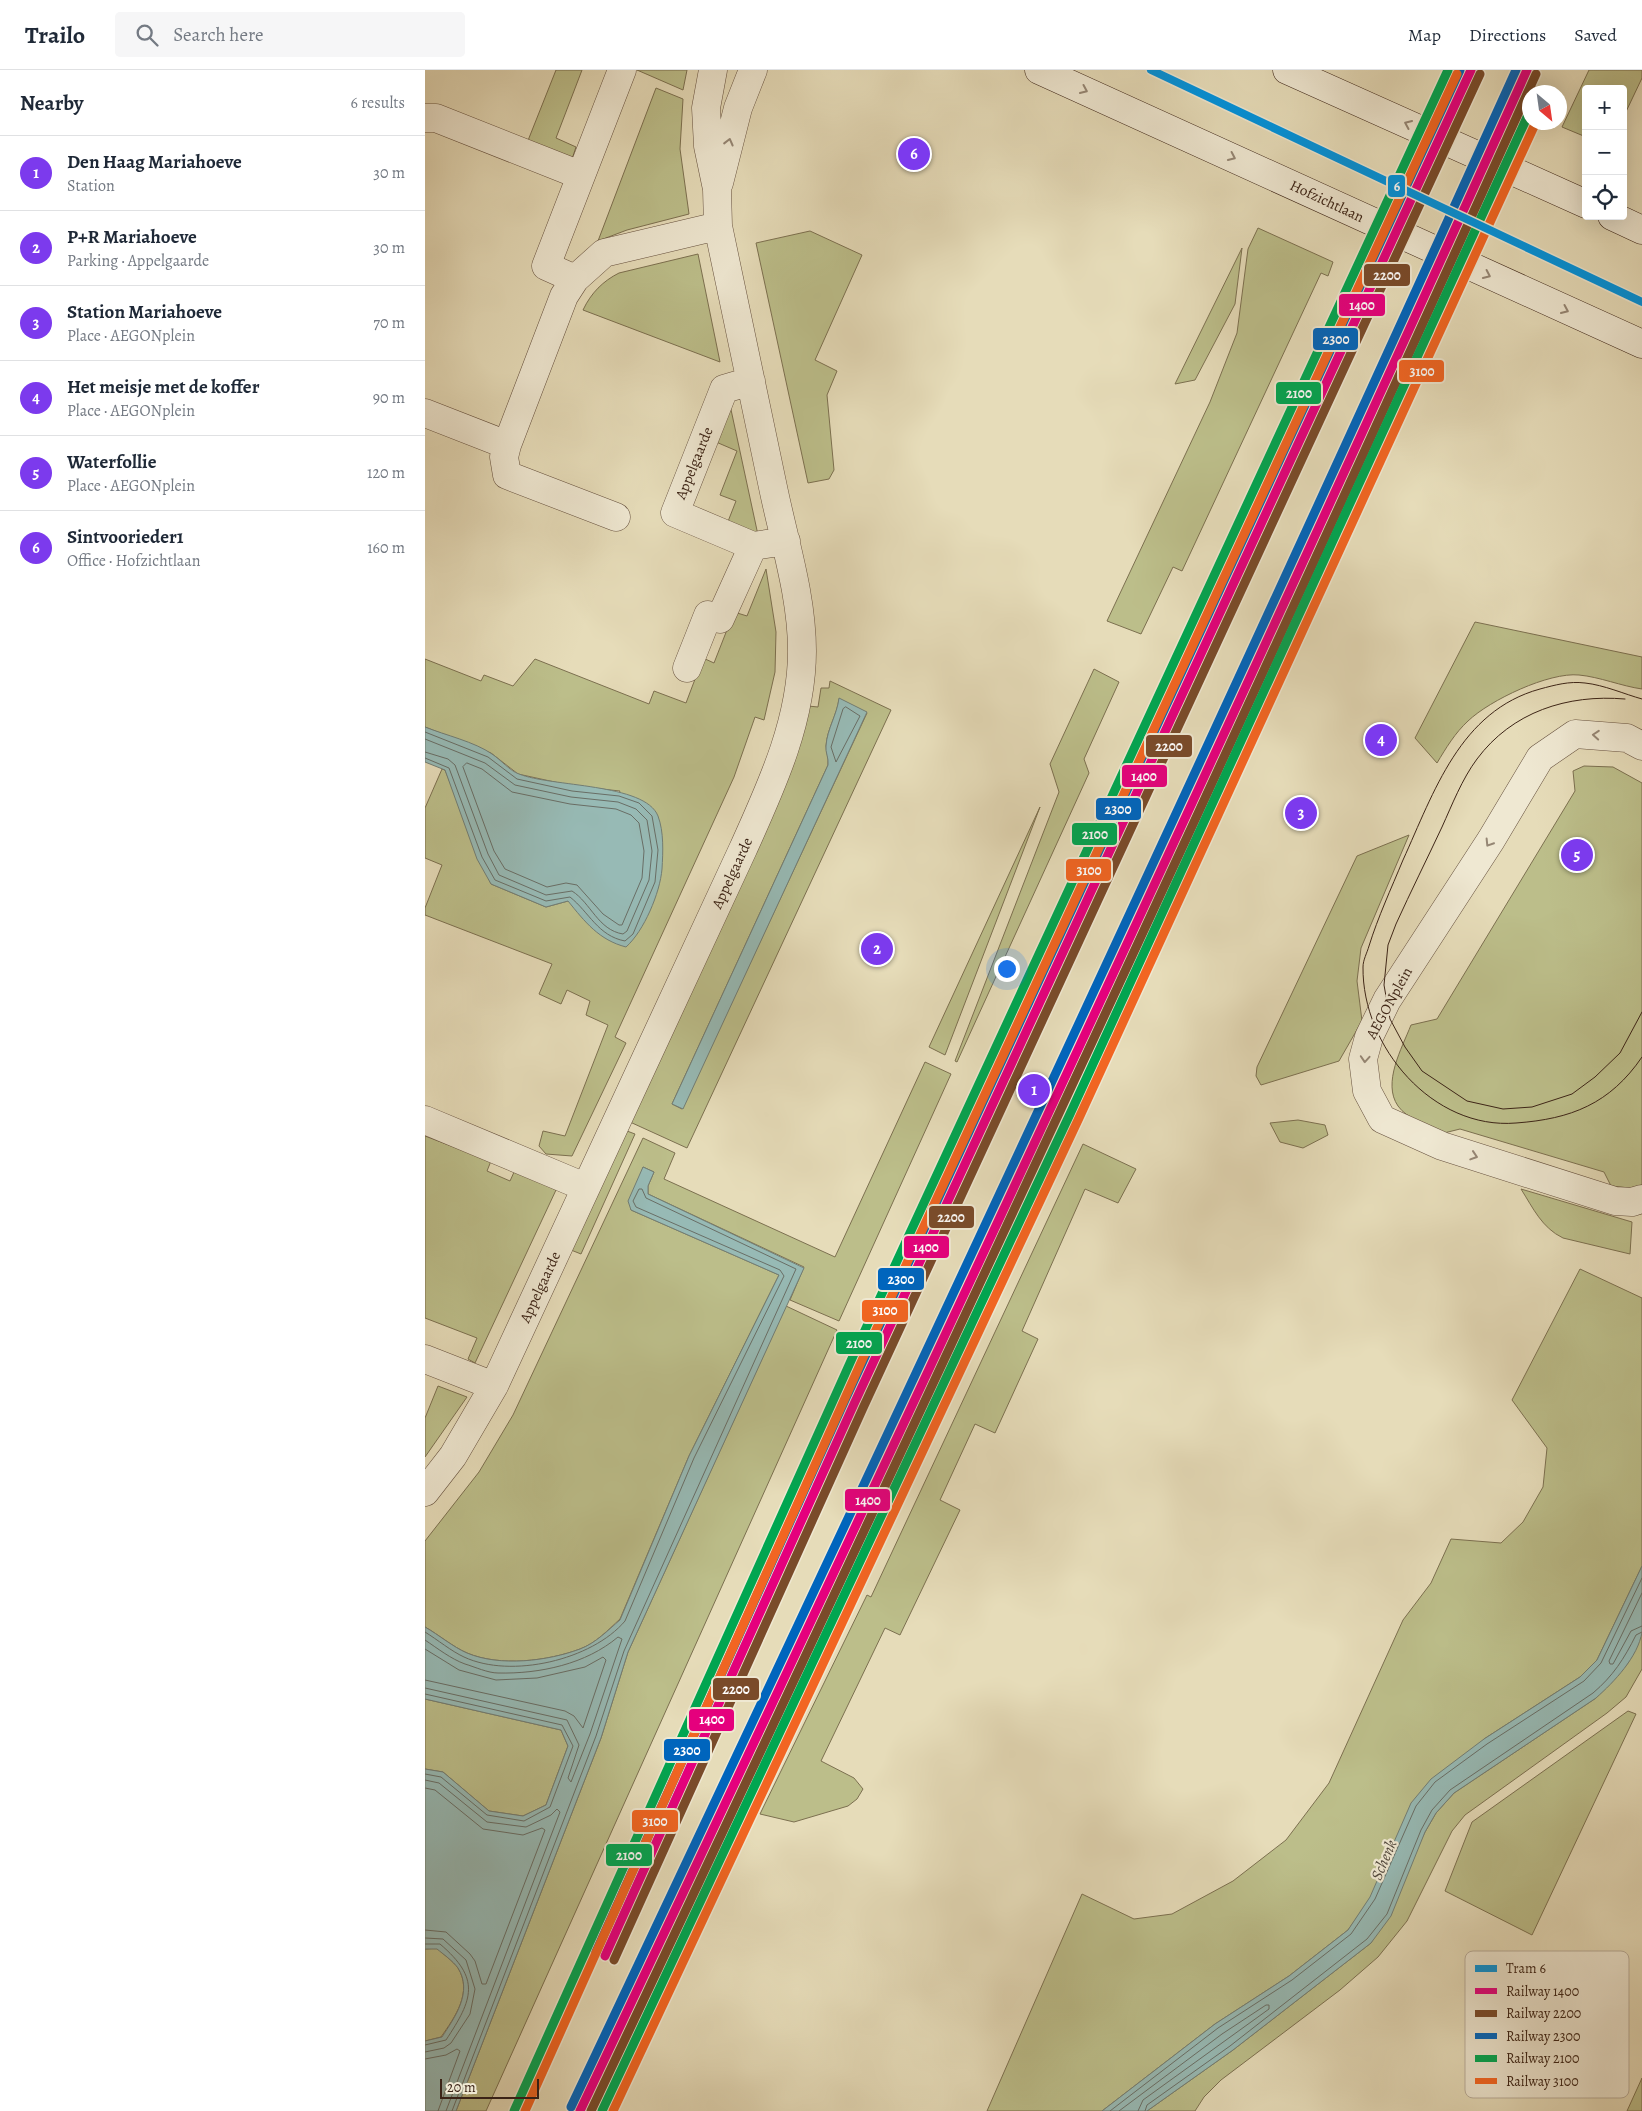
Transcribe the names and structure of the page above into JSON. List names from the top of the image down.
{
  "streets": {
    "street": ["Hofzichtlaan", "Appelgaarde", "AEGONplein"]
  },
  "water": ["Schenk"],
  "lines": [
    "tram line 6",
    "rail line 1400",
    "rail line 2300",
    "rail line 2100",
    "rail line 2200",
    "rail line 3100"
  ],
  "legend": [
    "Tram 6",
    "Railway 1400",
    "Railway 2200",
    "Railway 2300",
    "Railway 2100",
    "Railway 3100"
  ],
  "scale_bar": "20 m",
  "north": "bottom right",
  "page": {
    "header": "Trailo",
    "search": "Search here",
    "nav": ["Map", "Directions", "Saved"],
    "heading": ["Nearby", "6 results"],
    "map_buttons": ["+", "−"],
    "list": [
      {
        "mark": "1",
        "name": "Den Haag Mariahoeve",
        "note": "Station",
        "value": "30 m"
      },
      {
        "mark": "2",
        "name": "P+R Mariahoeve",
        "note": "Parking · Appelgaarde",
        "value": "30 m"
      },
      {
        "mark": "3",
        "name": "Station Mariahoeve",
        "note": "Place · AEGONplein",
        "value": "70 m"
      },
      {
        "mark": "4",
        "name": "Het meisje met de koffer",
        "note": "Place · AEGONplein",
        "value": "90 m"
      },
      {
        "mark": "5",
        "name": "Waterfollie",
        "note": "Place · AEGONplein",
        "value": "120 m"
      },
      {
        "mark": "6",
        "name": "Sintvoorieder1",
        "note": "Office · Hofzichtlaan",
        "value": "160 m"
      }
    ],
    "pins": [
      "6",
      "4",
      "3",
      "5",
      "2",
      "1"
    ],
    "scale": "20 m"
  }
}
